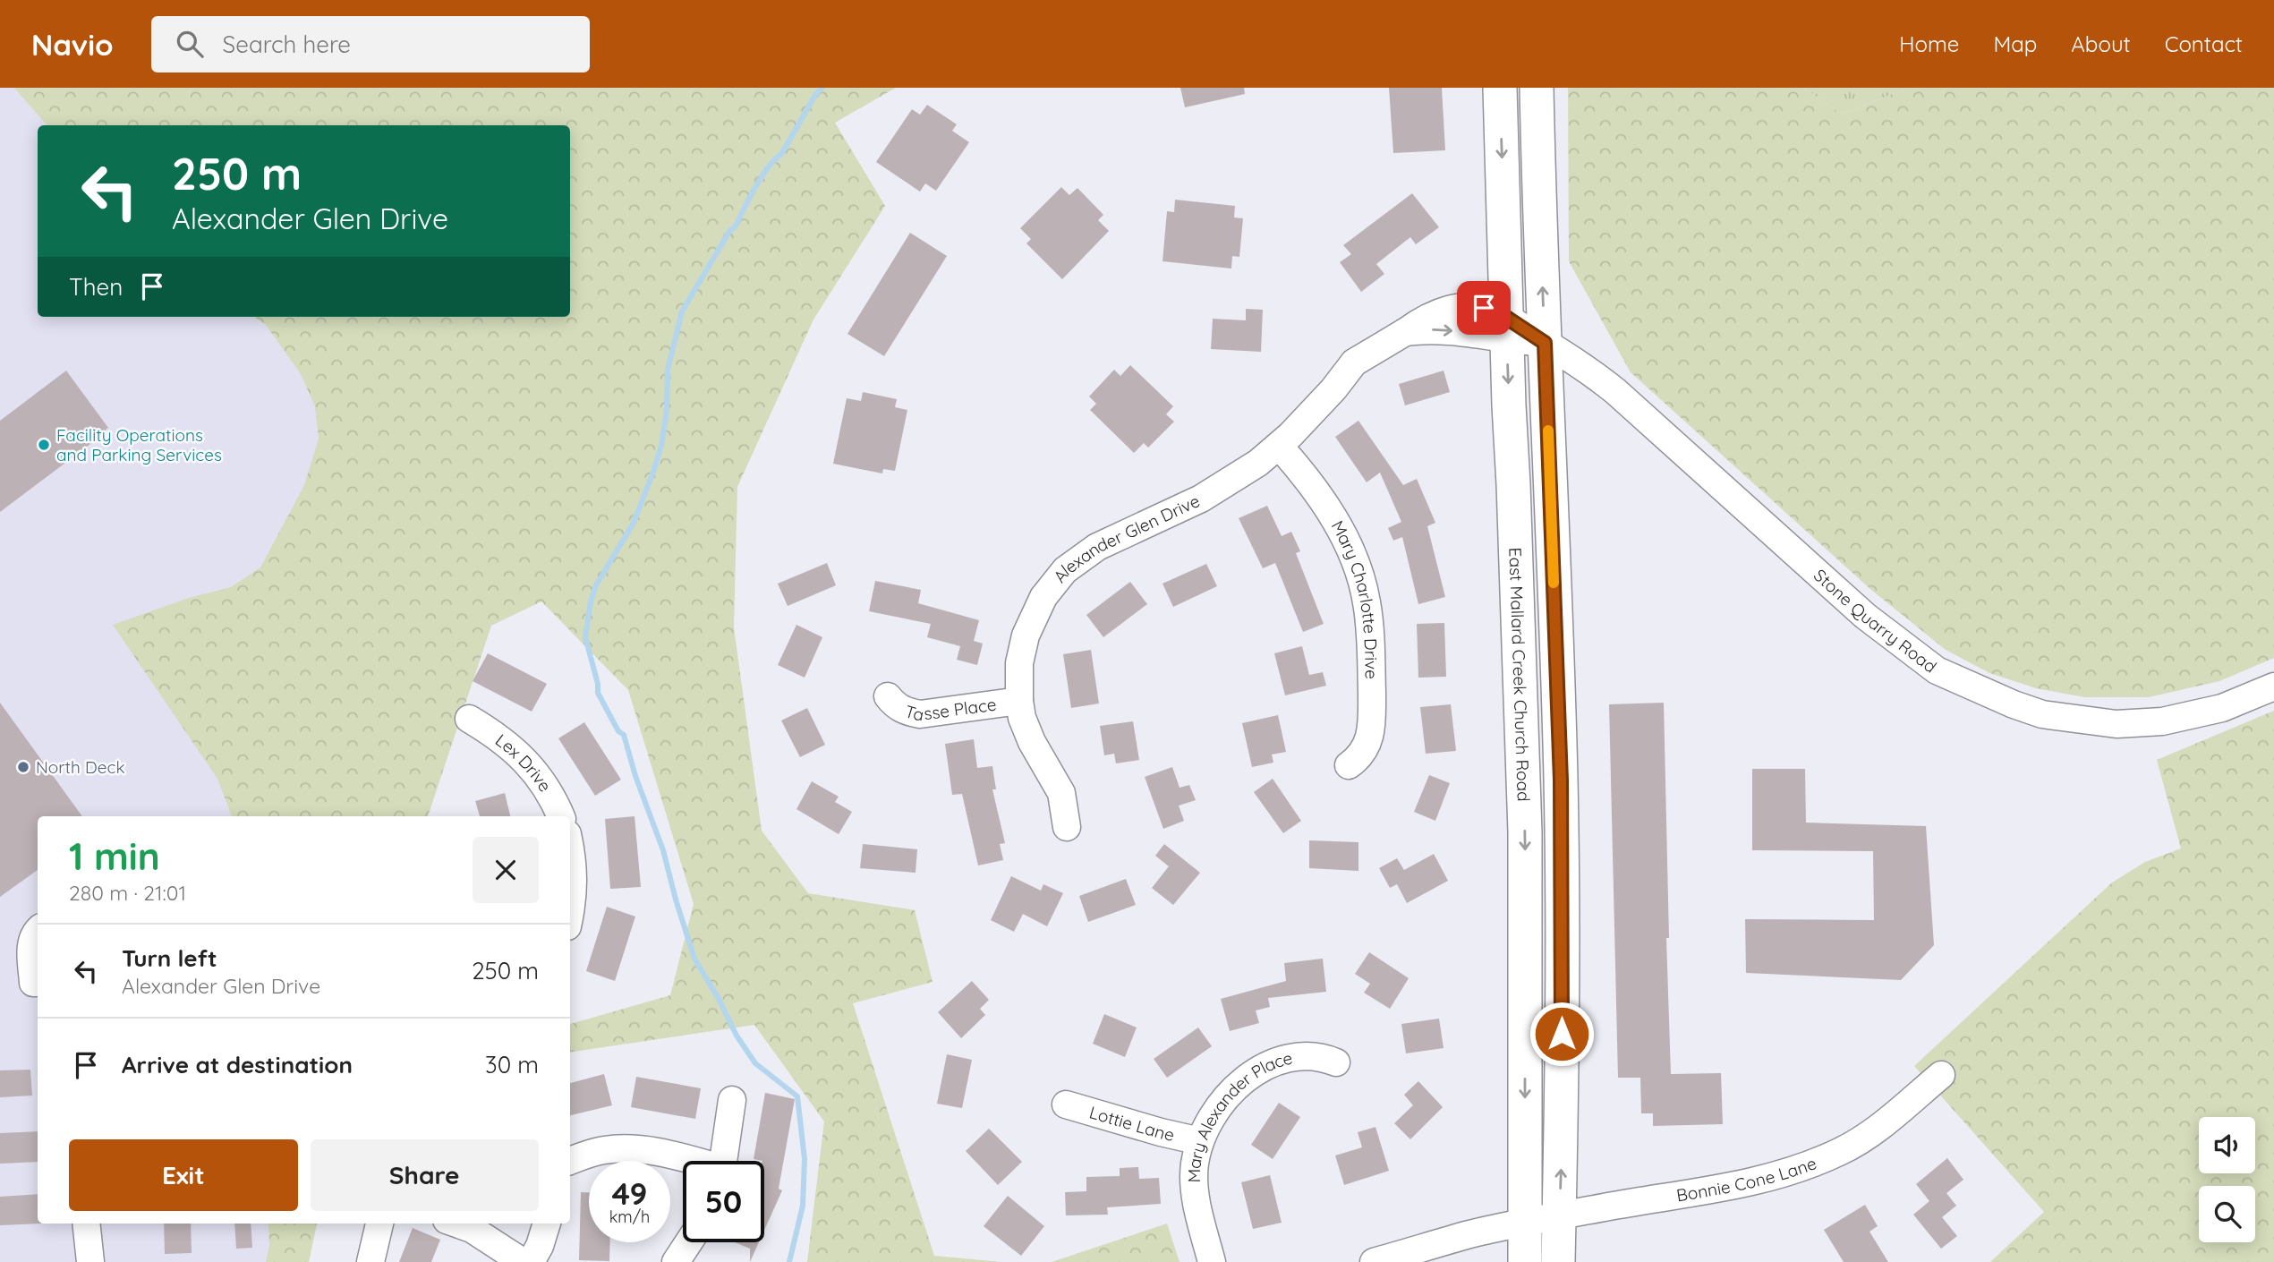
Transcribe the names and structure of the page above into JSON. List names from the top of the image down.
{
  "streets": {
    "main road": ["East Mallard Creek Church Road"],
    "street": [
      "Alexander Glen Drive",
      "Mary Charlotte Drive",
      "Stone Quarry Road",
      "Tasse Place",
      "Lex Drive",
      "Lottie Lane",
      "Mary Alexander Place",
      "Bonnie Cone Lane"
    ]
  },
  "crossings": [
    ["Alexander Glen Drive", "Mary Charlotte Drive"],
    ["Alexander Glen Drive", "Stone Quarry Road"],
    ["Alexander Glen Drive", "East Mallard Creek Church Road"],
    ["Alexander Glen Drive", "Tasse Place"],
    ["East Mallard Creek Church Road", "Bonnie Cone Lane"],
    ["Lottie Lane", "Mary Alexander Place"]
  ],
  "places": ["Facility Operations and Parking Services", "North Deck"],
  "page": {
    "header": "Navio",
    "search": "Search here",
    "nav": [
      "Home",
      "Map",
      "About",
      "Contact"
    ],
    "turn": ["250 m", "Alexander Glen Drive"],
    "then": "Then",
    "heading": ["1 min", "280 m · 21:01"],
    "list": [
      {
        "name": "Turn left",
        "note": "Alexander Glen Drive",
        "value": "250 m"
      },
      {
        "name": "Arrive at destination",
        "value": "30 m"
      }
    ],
    "buttons": ["Exit", "Share"],
    "speed": "49 km/h",
    "limit": "50"
  }
}
